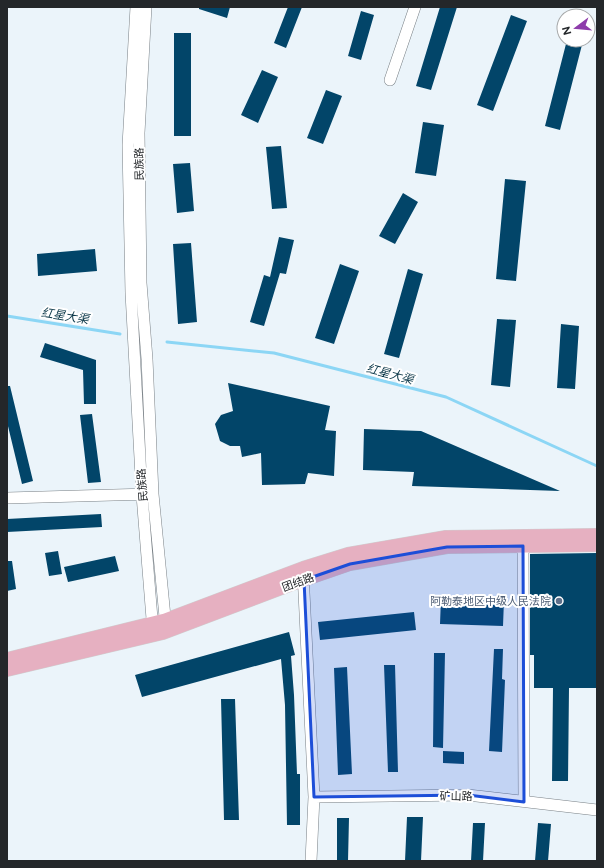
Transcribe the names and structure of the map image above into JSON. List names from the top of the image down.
{
  "streets": {
    "main road": ["团结路"],
    "street": ["民族路", "矿山路"]
  },
  "crossings": [
    ["民族路", "团结路"]
  ],
  "water": ["红星大渠"],
  "places": ["阿勒泰地区中级人民法院"],
  "north": "left"
}
